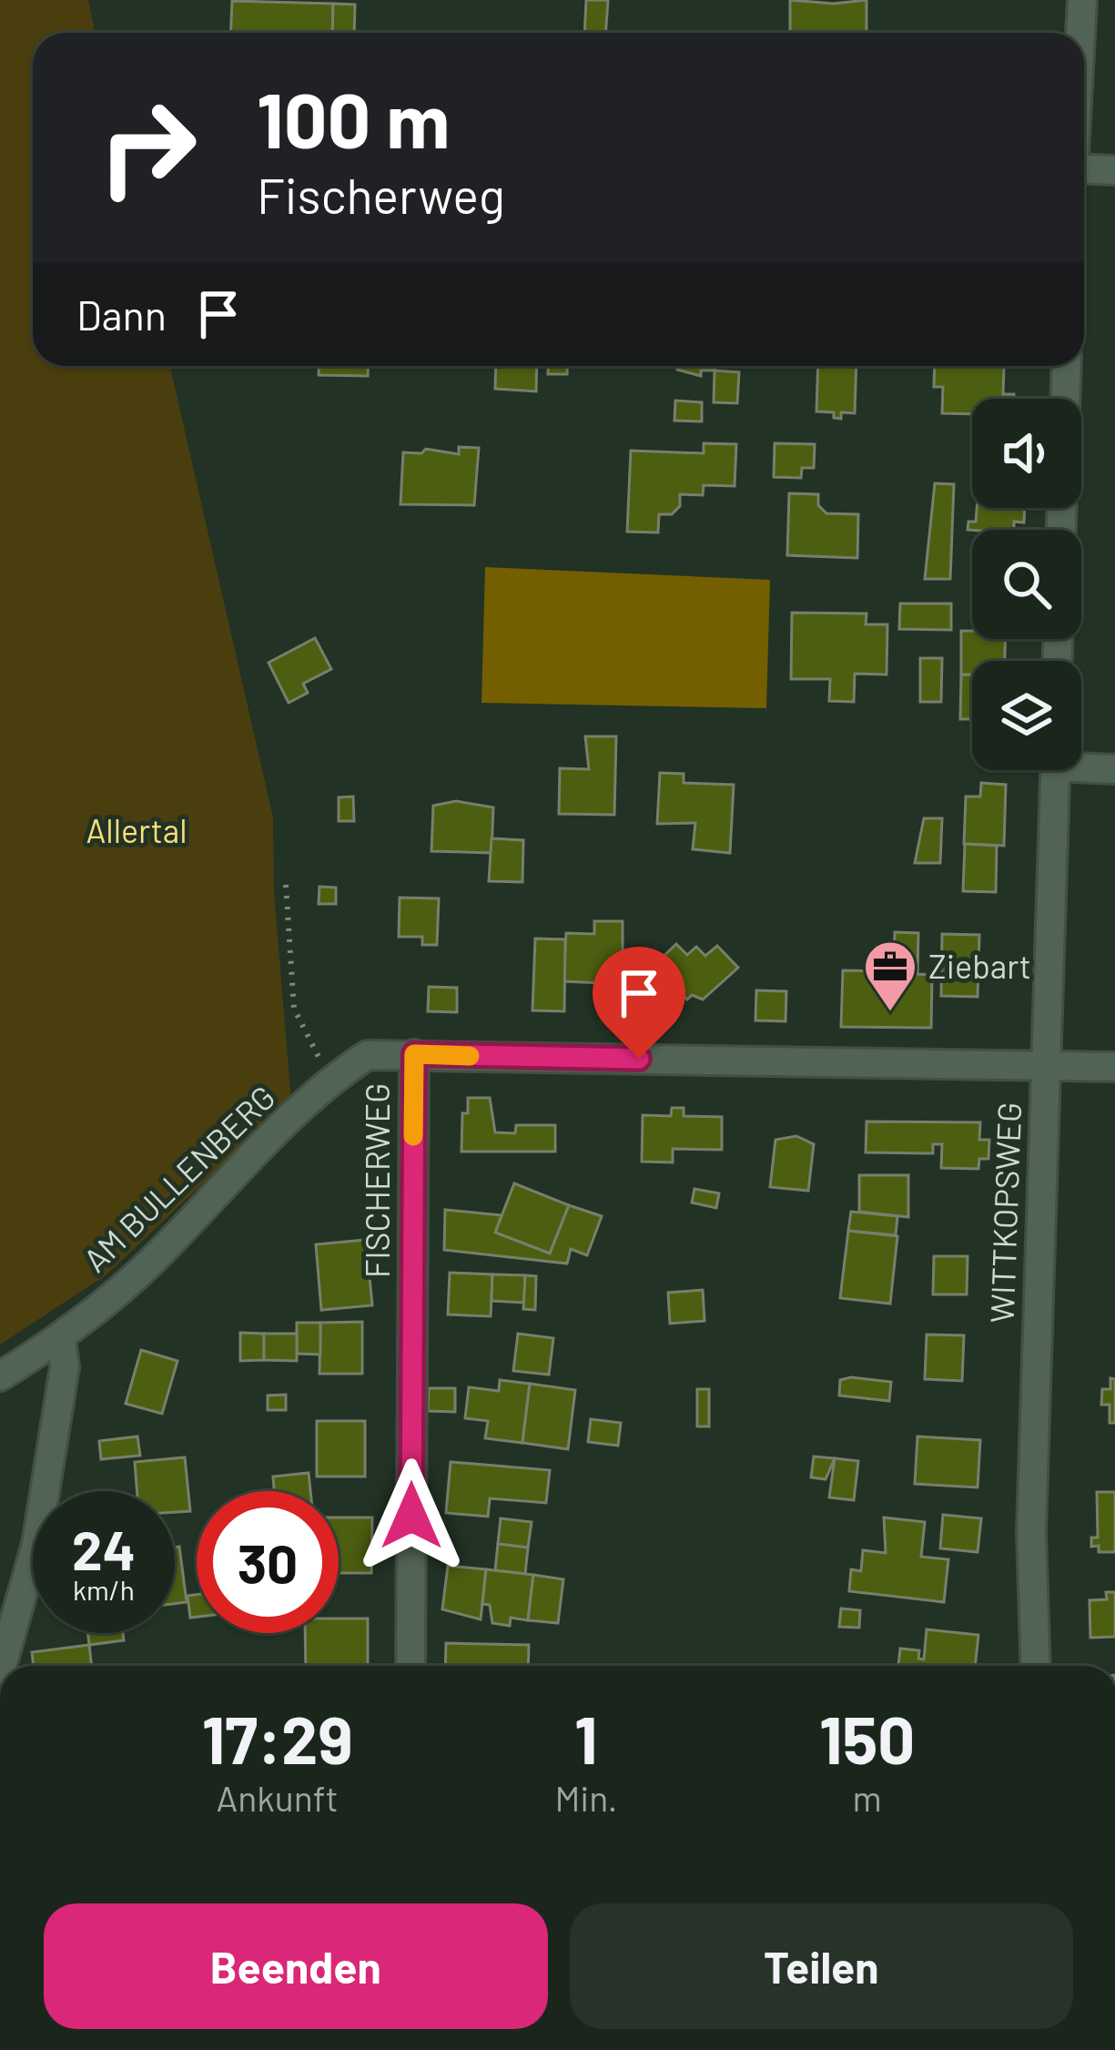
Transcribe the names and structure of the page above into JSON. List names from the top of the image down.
{
  "streets": {
    "street": ["AM BULLENBERG", "FISCHERWEG", "WITTKOPSWEG"]
  },
  "crossings": [
    ["AM BULLENBERG", "FISCHERWEG"],
    ["FISCHERWEG", "WITTKOPSWEG"]
  ],
  "parks": ["Allertal"],
  "places": {
    "office": ["Ziebart"]
  },
  "page": {
    "turn": ["100 m", "Fischerweg"],
    "then": "Dann",
    "speed": "24 km/h",
    "limit": "30",
    "eta": [
      "17:29",
      "Ankunft",
      "1",
      "Min.",
      "150",
      "m"
    ],
    "buttons": ["Beenden", "Teilen"]
  }
}
